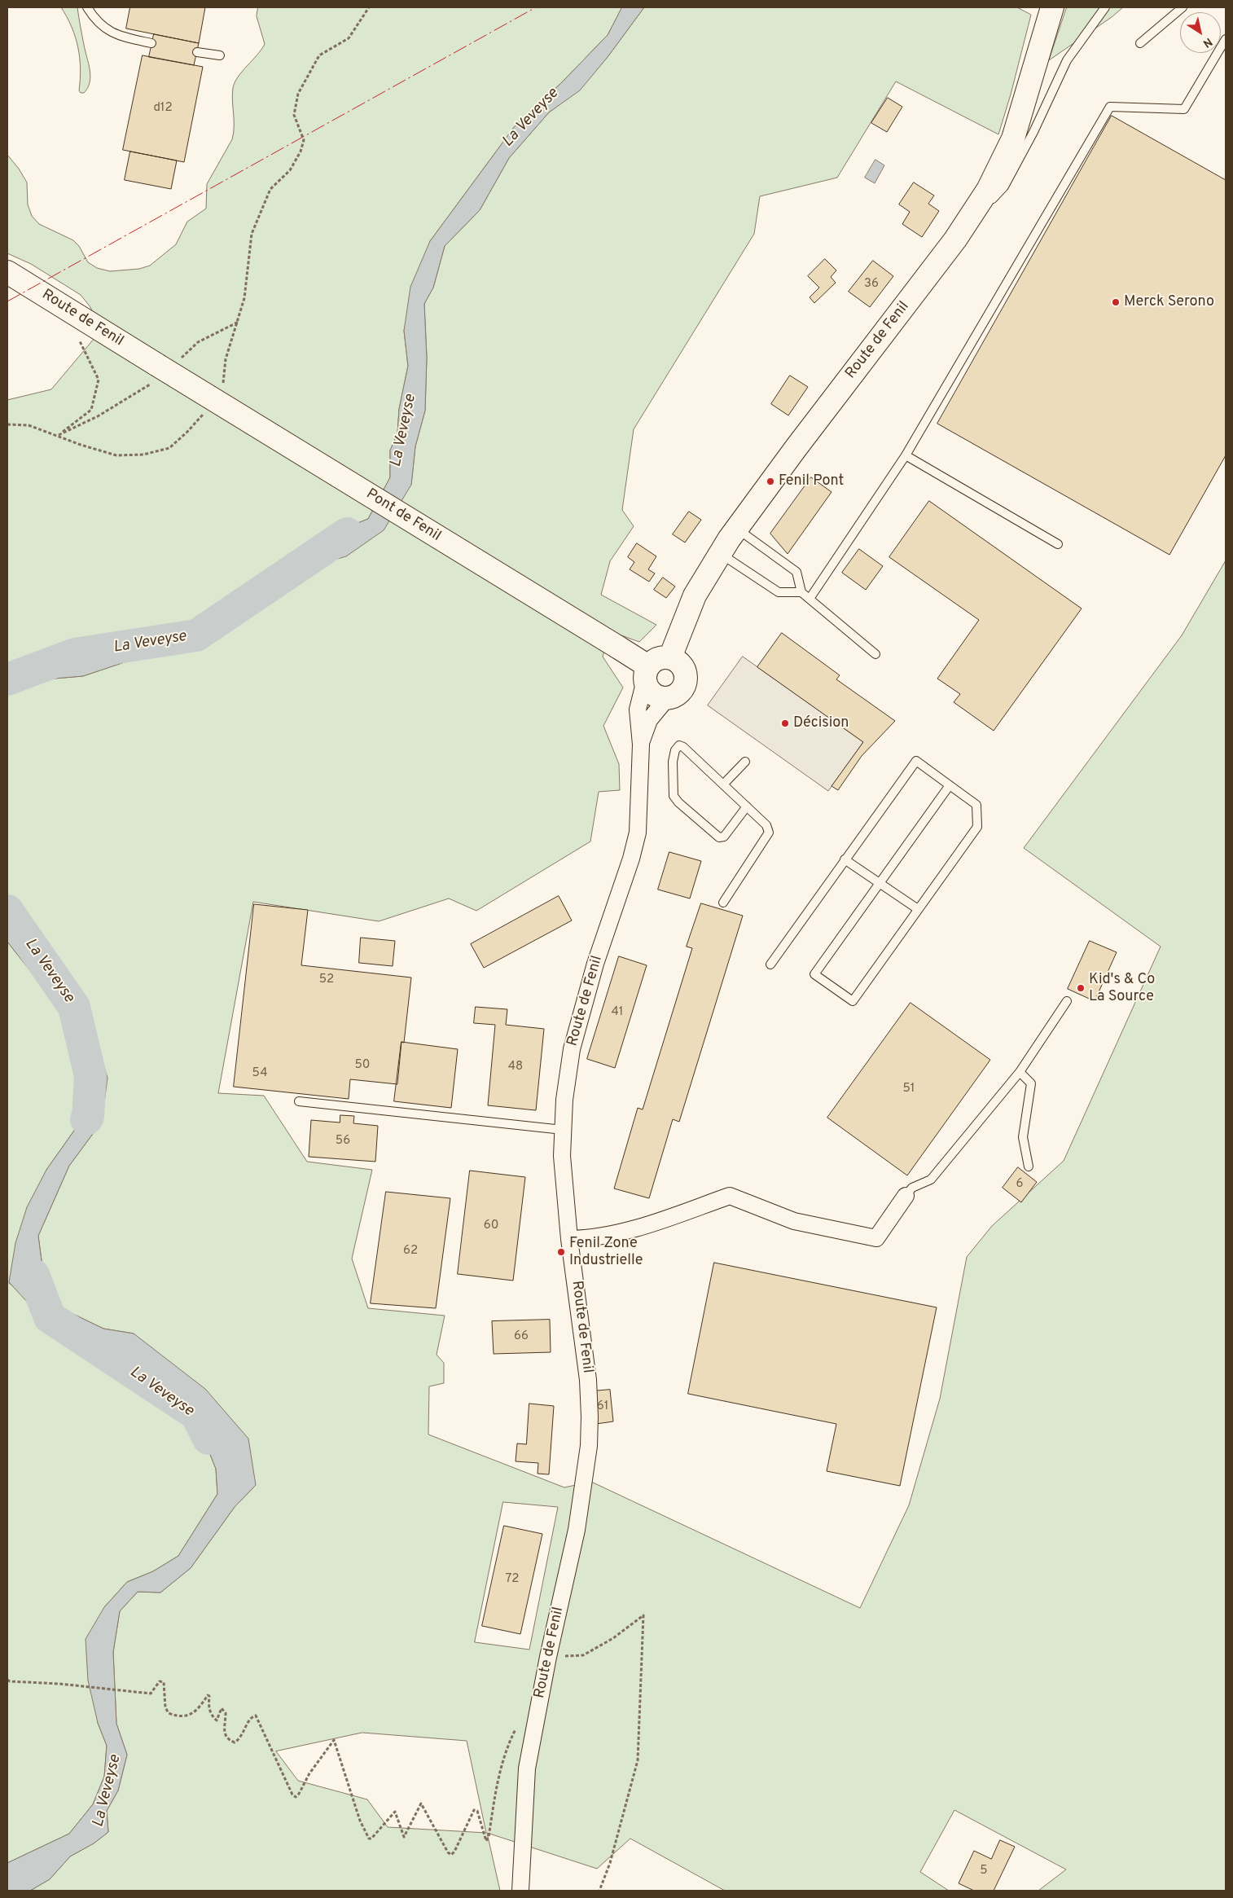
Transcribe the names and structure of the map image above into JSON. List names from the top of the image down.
{
  "streets": {
    "street": ["Route de Fenil", "Pont de Fenil"]
  },
  "crossings": [
    ["Route de Fenil", "Pont de Fenil"]
  ],
  "water": ["La Veveyse"],
  "places": [
    "Merck Serono",
    "Fenil Pont",
    "Décision",
    "Kid's & Co La Source",
    "Fenil Zone Industrielle"
  ],
  "house_numbers": [
    "d12",
    "36",
    "52",
    "41",
    "50",
    "48",
    "54",
    "51",
    "56",
    "6",
    "60",
    "62",
    "66",
    "61",
    "72",
    "5"
  ],
  "north": "bottom right"
}
